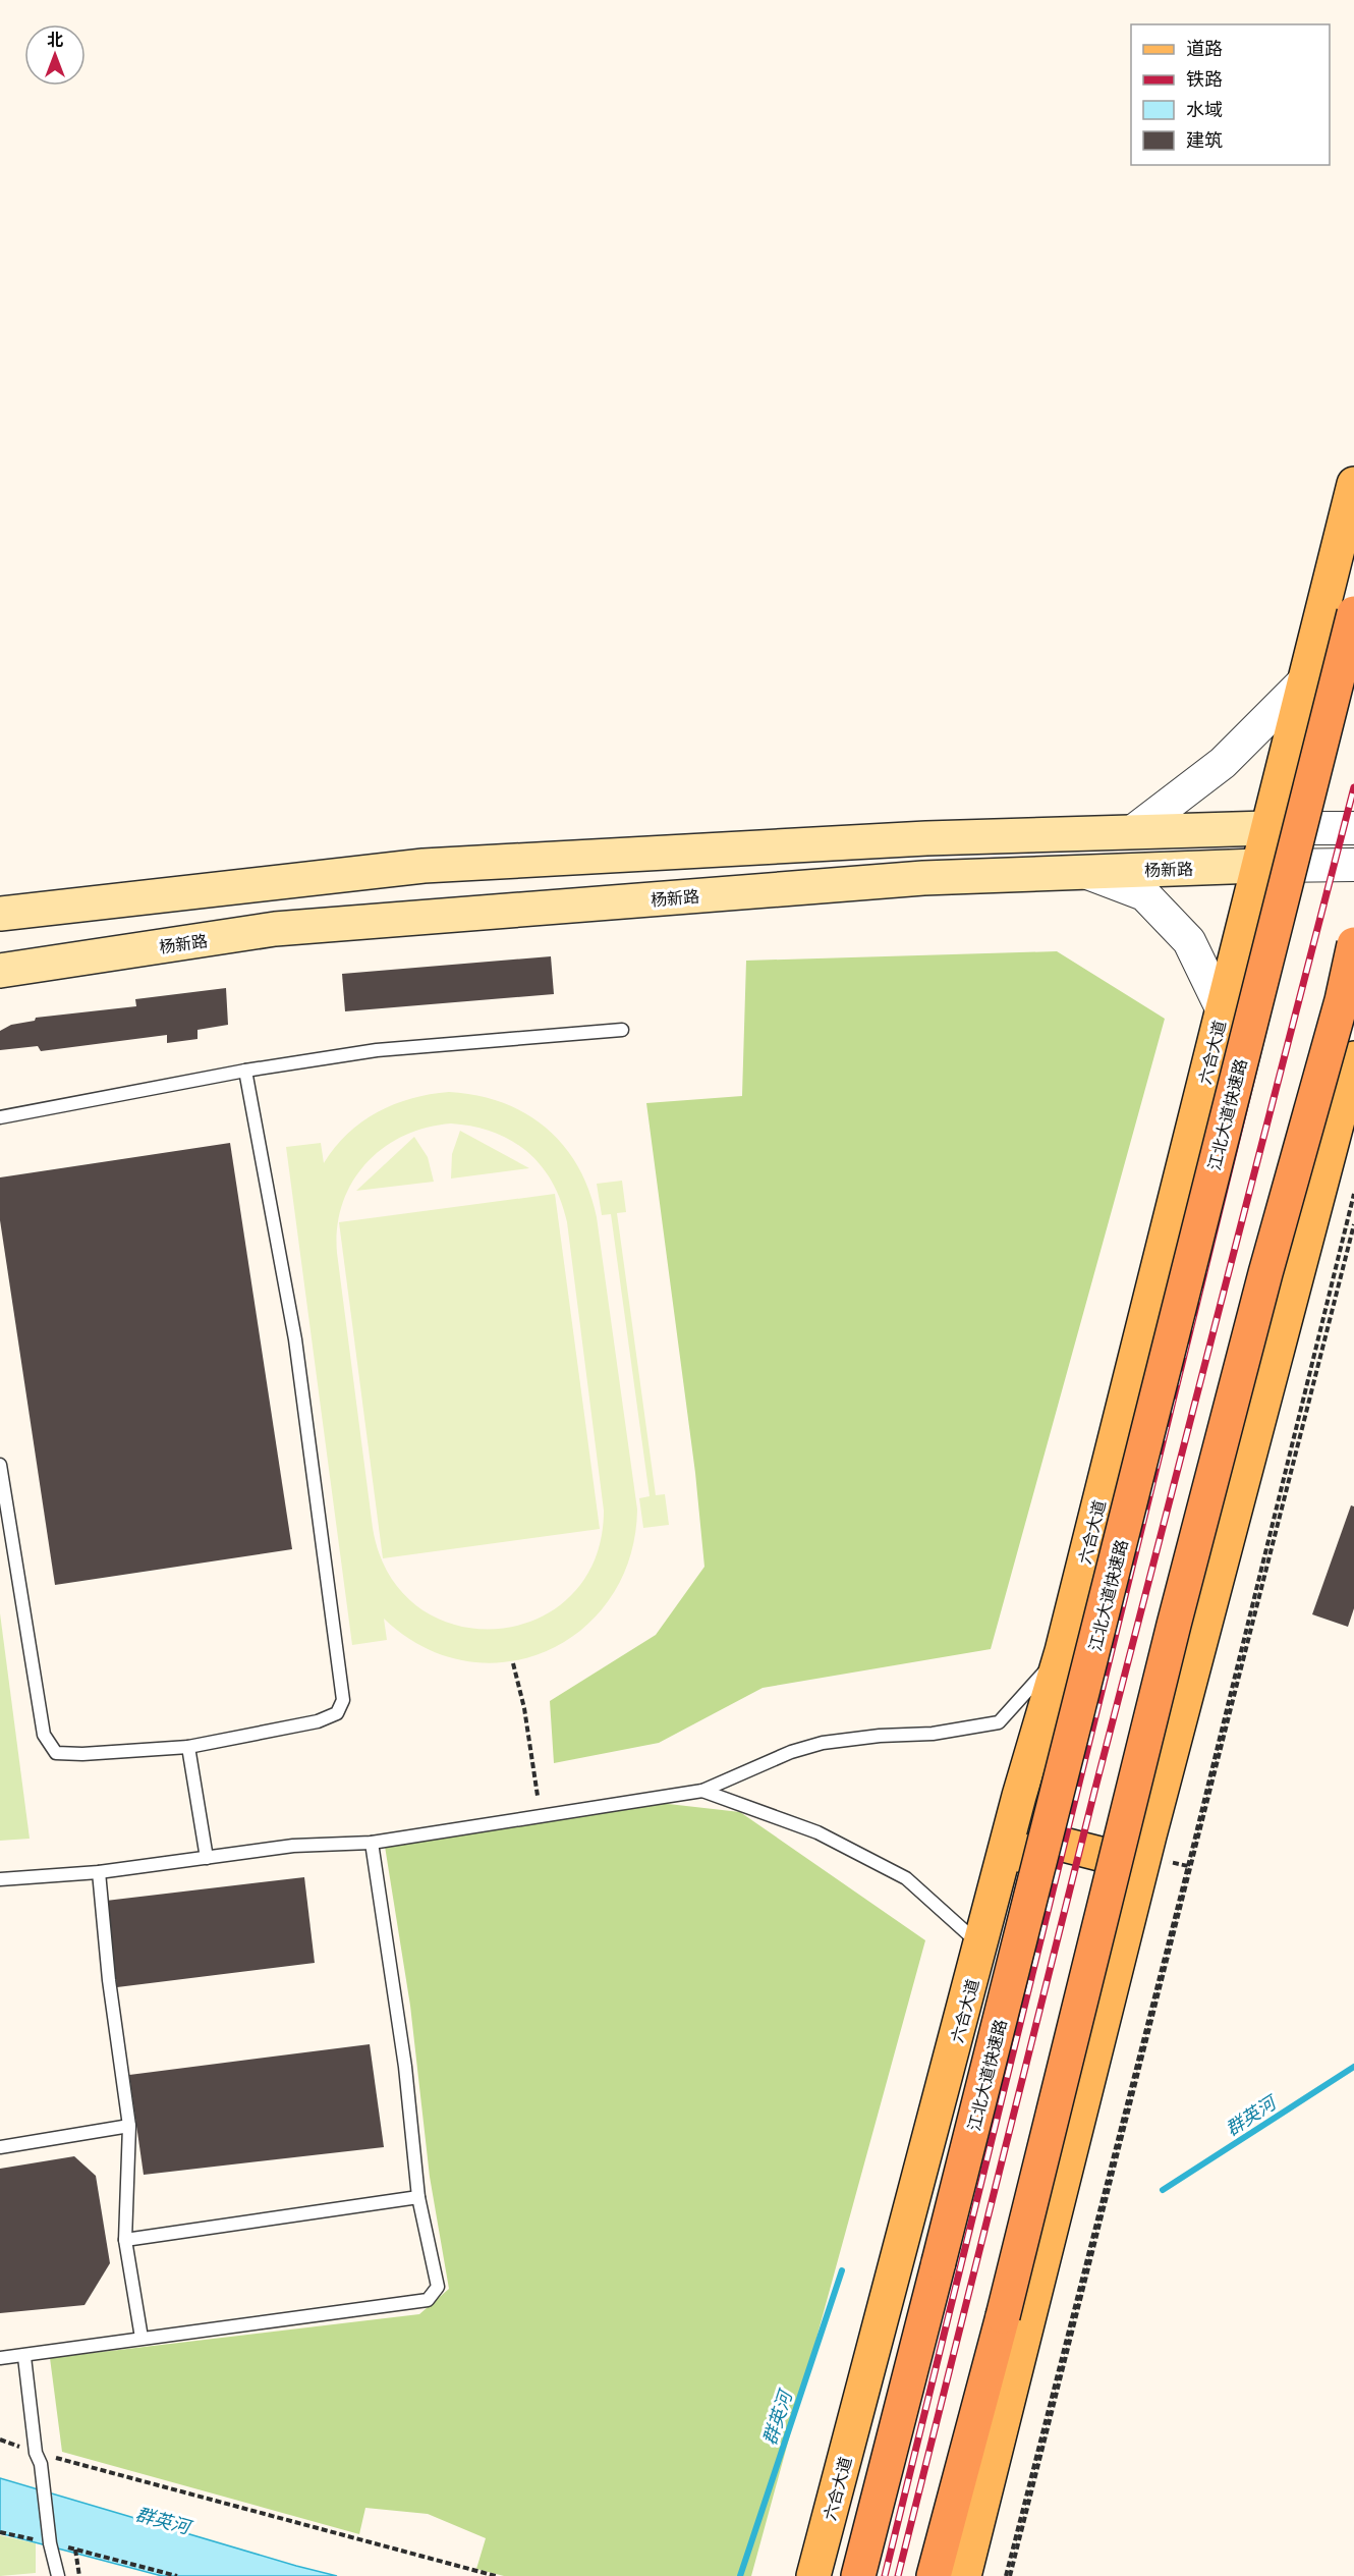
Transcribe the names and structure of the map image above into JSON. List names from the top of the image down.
{
  "streets": {
    "highway": ["江北大道快速路"],
    "main road": ["杨新路", "六合大道"]
  },
  "crossings": [
    ["杨新路", "六合大道"]
  ],
  "water": ["群英河"],
  "legend": [
    "道路",
    "铁路",
    "水域",
    "建筑"
  ],
  "north": "top"
}
